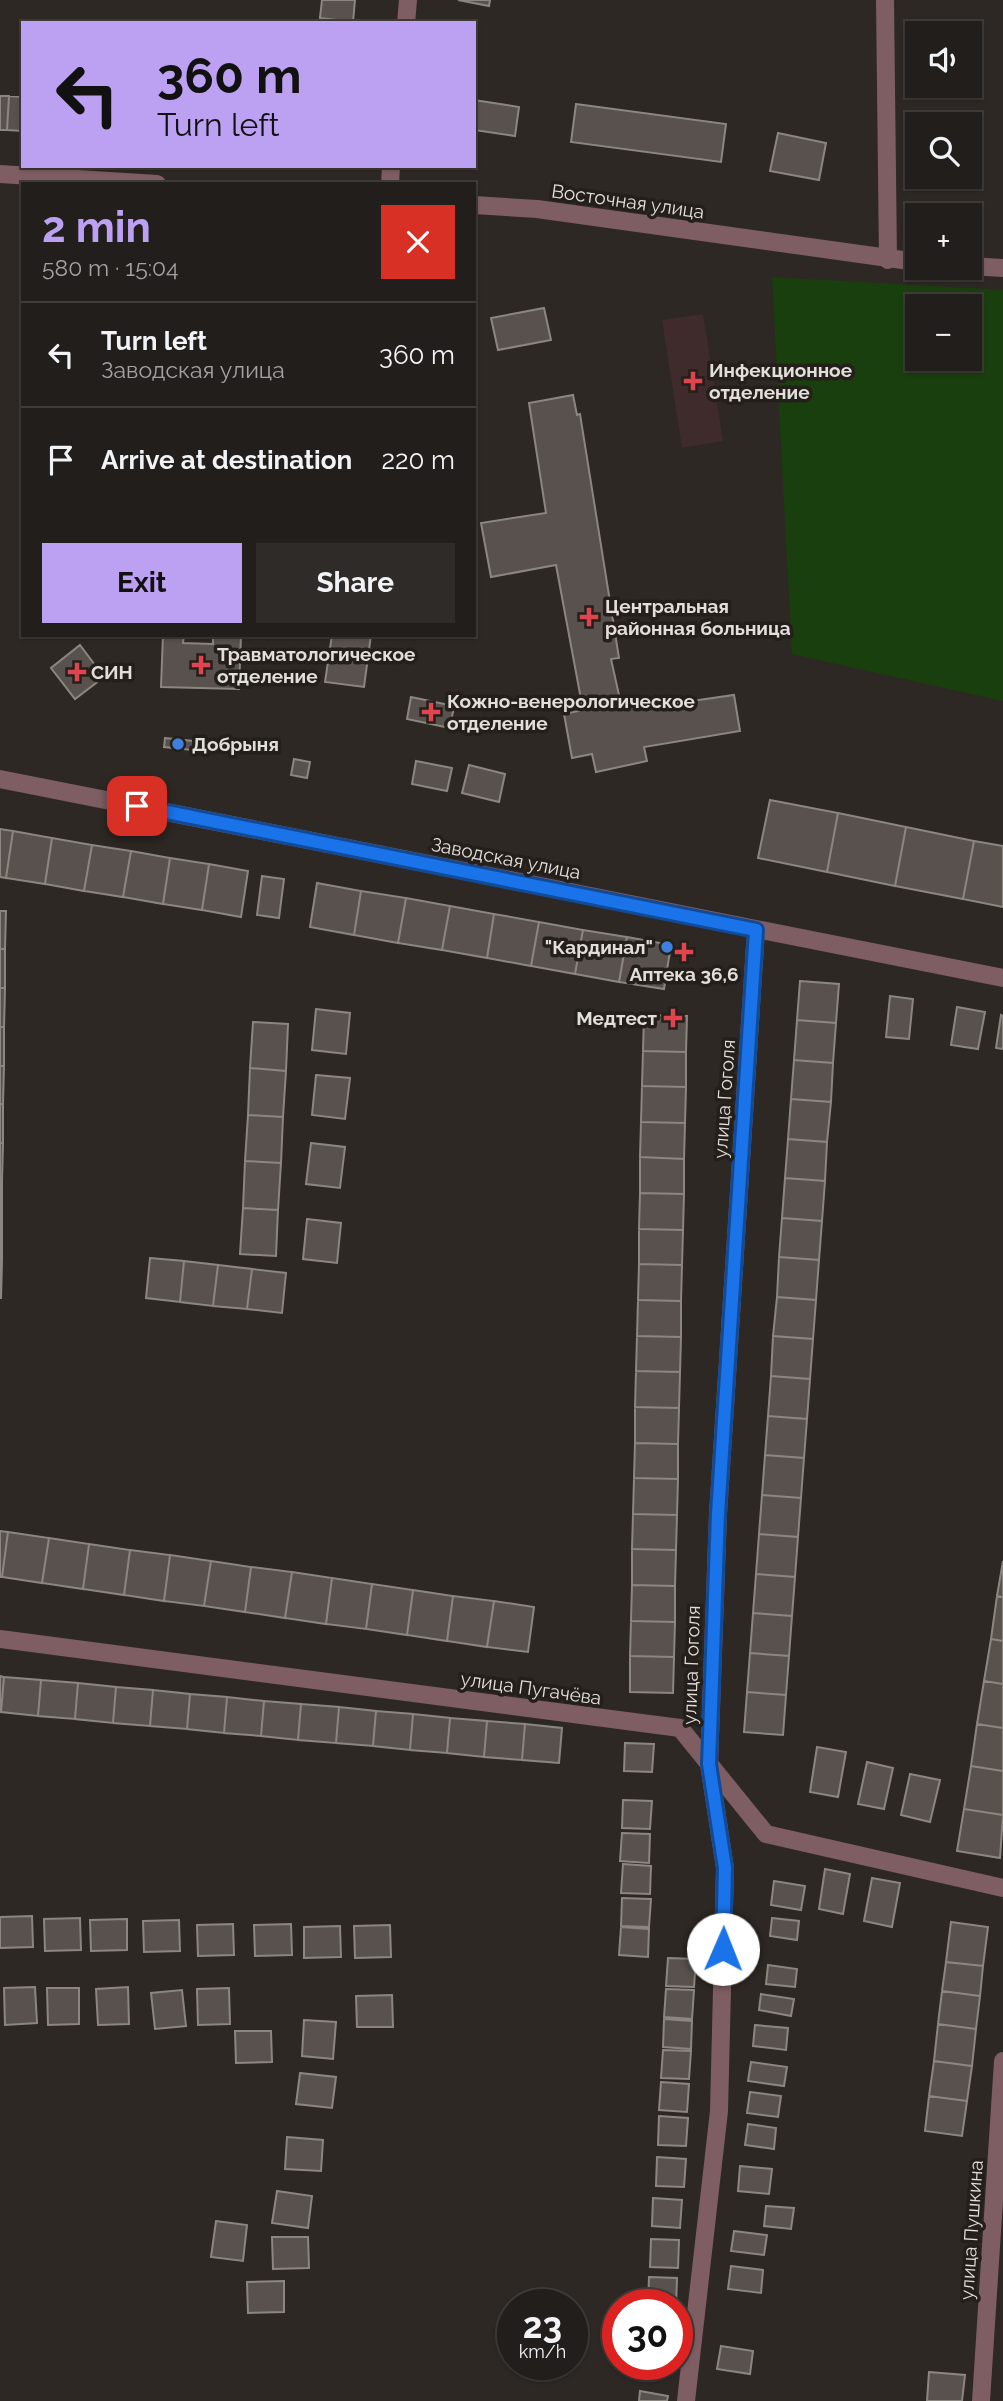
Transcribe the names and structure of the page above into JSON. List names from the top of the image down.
{
  "streets": {
    "street": [
      "Восточная улица",
      "Заводская улица",
      "улица Гоголя",
      "улица Пугачёва",
      "улица Пушкина"
    ]
  },
  "crossings": [
    ["Заводская улица", "улица Гоголя"],
    ["улица Гоголя", "улица Пугачёва"]
  ],
  "places": {
    "health": [
      "Инфекционное отделение",
      "Центральная районная больница",
      "Травматологическое отделение",
      "СИН",
      "Кожно-венерологическое отделение",
      "Аптека 36,6",
      "Медтест"
    ],
    "other": ["Добрыня", "\"Кардинал\""]
  },
  "page": {
    "map_buttons": ["+", "−"],
    "turn": ["360 m", "Turn left"],
    "heading": ["2 min", "580 m · 15:04"],
    "list": [
      {
        "name": "Turn left",
        "note": "Заводская улица",
        "value": "360 m"
      },
      {
        "name": "Arrive at destination",
        "value": "220 m"
      }
    ],
    "buttons": ["Exit", "Share"],
    "speed": "23 km/h",
    "limit": "30"
  }
}
